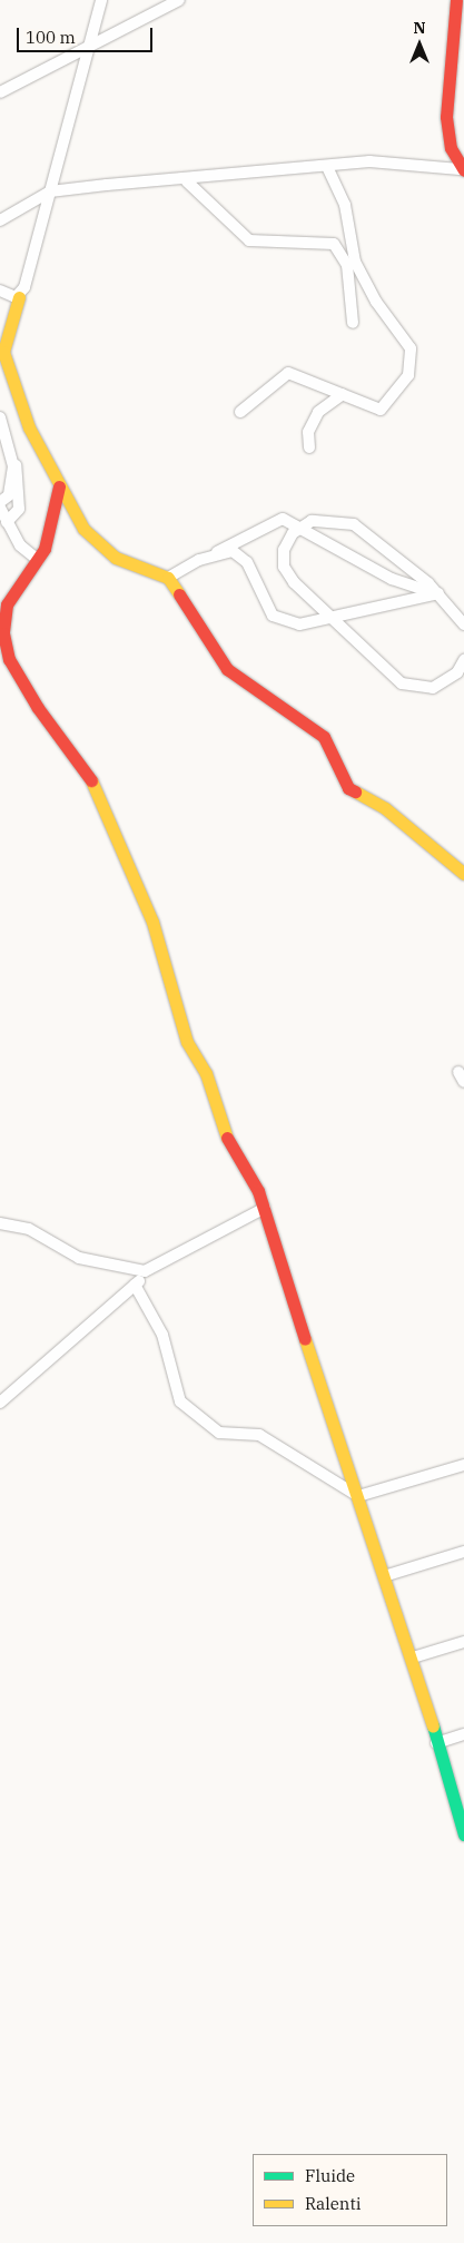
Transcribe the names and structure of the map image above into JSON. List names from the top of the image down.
{
  "legend": ["Fluide", "Ralenti"],
  "scale_bar": "100 m",
  "north": "top"
}
